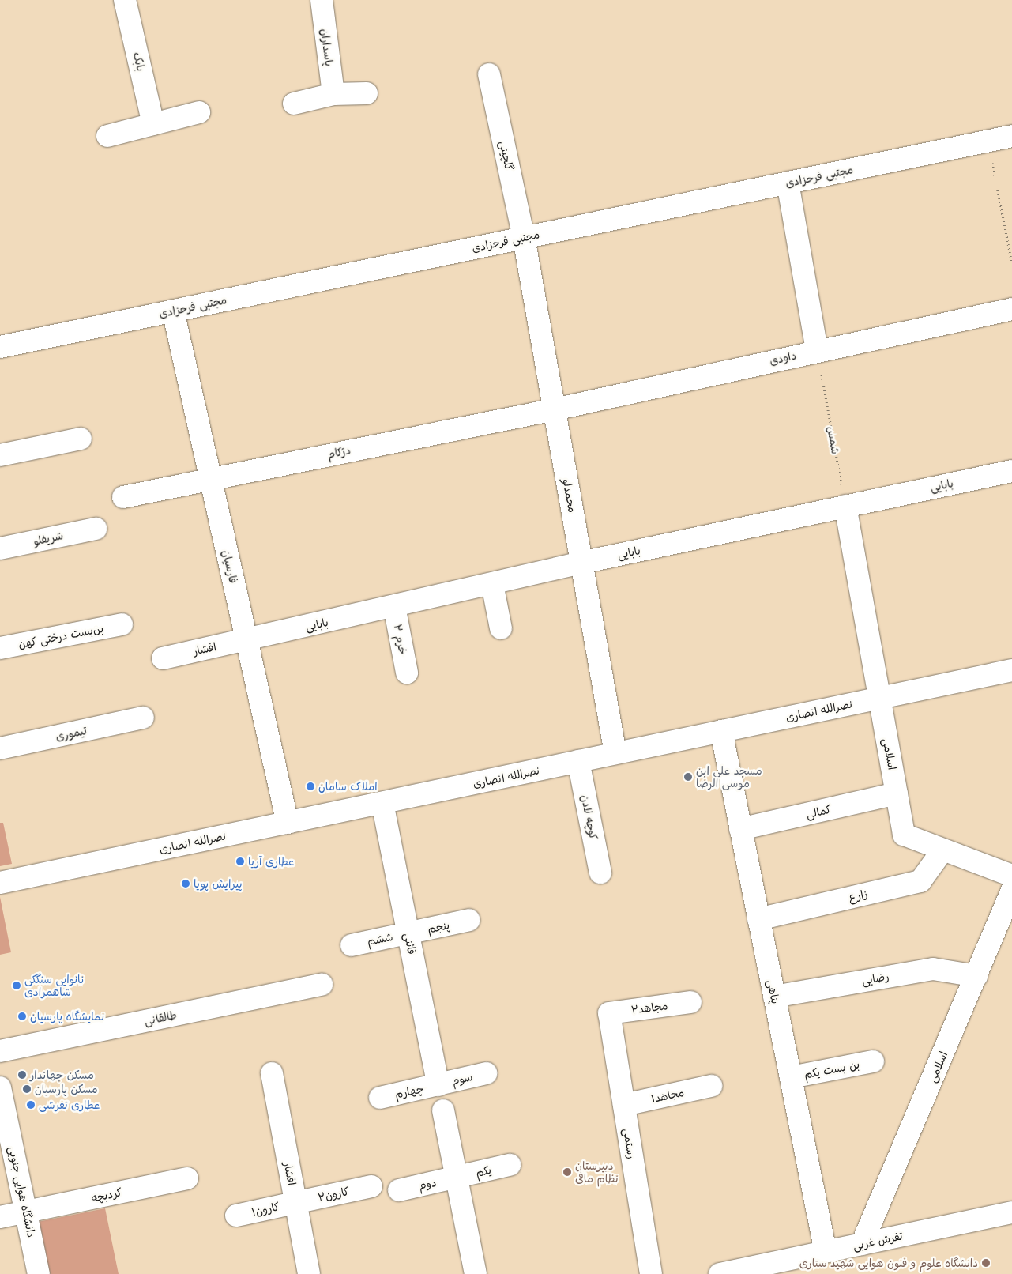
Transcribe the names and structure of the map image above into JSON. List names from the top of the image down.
{
  "streets": {
    "street": [
      "پاسداران",
      "بابک",
      "گلچینی",
      "مجتبی فرحزادی",
      "داودی",
      "دژکام",
      "بابایی",
      "محمدلو",
      "شریفلو",
      "فارسیان",
      "بن‌بست درختی کهن",
      "خرم ۲",
      "افشار",
      "نصرالله انصاری",
      "تیموری",
      "اسلامی",
      "کمالی",
      "کوچه لادن",
      "زارع",
      "پنجم",
      "ششم",
      "قائنی",
      "رضایی",
      "پناهی",
      "مجاهد۲",
      "طالقانی",
      "بن بست یکم",
      "سوم",
      "چهارم",
      "مجاهد۱",
      "رستمی",
      "یکم",
      "دوم",
      "دانشگاه هوایی جنوبی",
      "کارون۲",
      "کردبچه",
      "کارون۱",
      "تفرش غربی"
    ],
    "path": ["شمس"]
  },
  "crossings": [
    ["گلچینی", "مجتبی فرحزادی"],
    ["گلچینی", "محمدلو"],
    ["مجتبی فرحزادی", "محمدلو"],
    ["مجتبی فرحزادی", "فارسیان"],
    ["داودی", "شمس"],
    ["داودی", "دژکام"],
    ["داودی", "محمدلو"],
    ["شمس", "بابایی"],
    ["دژکام", "محمدلو"],
    ["دژکام", "فارسیان"],
    ["بابایی", "محمدلو"],
    ["بابایی", "فارسیان"],
    ["بابایی", "خرم ۲"],
    ["بابایی", "افشار"],
    ["محمدلو", "نصرالله انصاری"],
    ["فارسیان", "افشار"],
    ["فارسیان", "نصرالله انصاری"],
    ["افشار", "کارون۲"],
    ["افشار", "کارون۱"],
    ["نصرالله انصاری", "اسلامی"],
    ["نصرالله انصاری", "کوچه لادن"],
    ["نصرالله انصاری", "قائنی"],
    ["نصرالله انصاری", "پناهی"],
    ["اسلامی", "کمالی"],
    ["اسلامی", "زارع"],
    ["اسلامی", "رضایی"],
    ["اسلامی", "تفرش غربی"],
    ["کمالی", "پناهی"],
    ["زارع", "پناهی"],
    ["پنجم", "ششم"],
    ["پنجم", "قائنی"],
    ["ششم", "قائنی"],
    ["قائنی", "سوم"],
    ["قائنی", "چهارم"],
    ["رضایی", "پناهی"],
    ["پناهی", "بن بست یکم"],
    ["پناهی", "تفرش غربی"],
    ["مجاهد۲", "رستمی"],
    ["سوم", "چهارم"],
    ["مجاهد۱", "رستمی"],
    ["یکم", "دوم"],
    ["دانشگاه هوایی جنوبی", "کردبچه"],
    ["کارون۲", "کارون۱"]
  ],
  "places": [
    "مسجد علی ابن موسی الرضا",
    "املاک سامان",
    "عطاری آریا",
    "پیرایش پویا",
    "نانوایی سنگکی شاهمرادی",
    "نمایشگاه پارسیان",
    "مسکن جهاندار",
    "مسکن پارسیان",
    "عطاری تفرشی",
    "دبیرستان نظام مافی",
    "دانشگاه علوم و فنون هوایی شهید ستاری"
  ]
}
